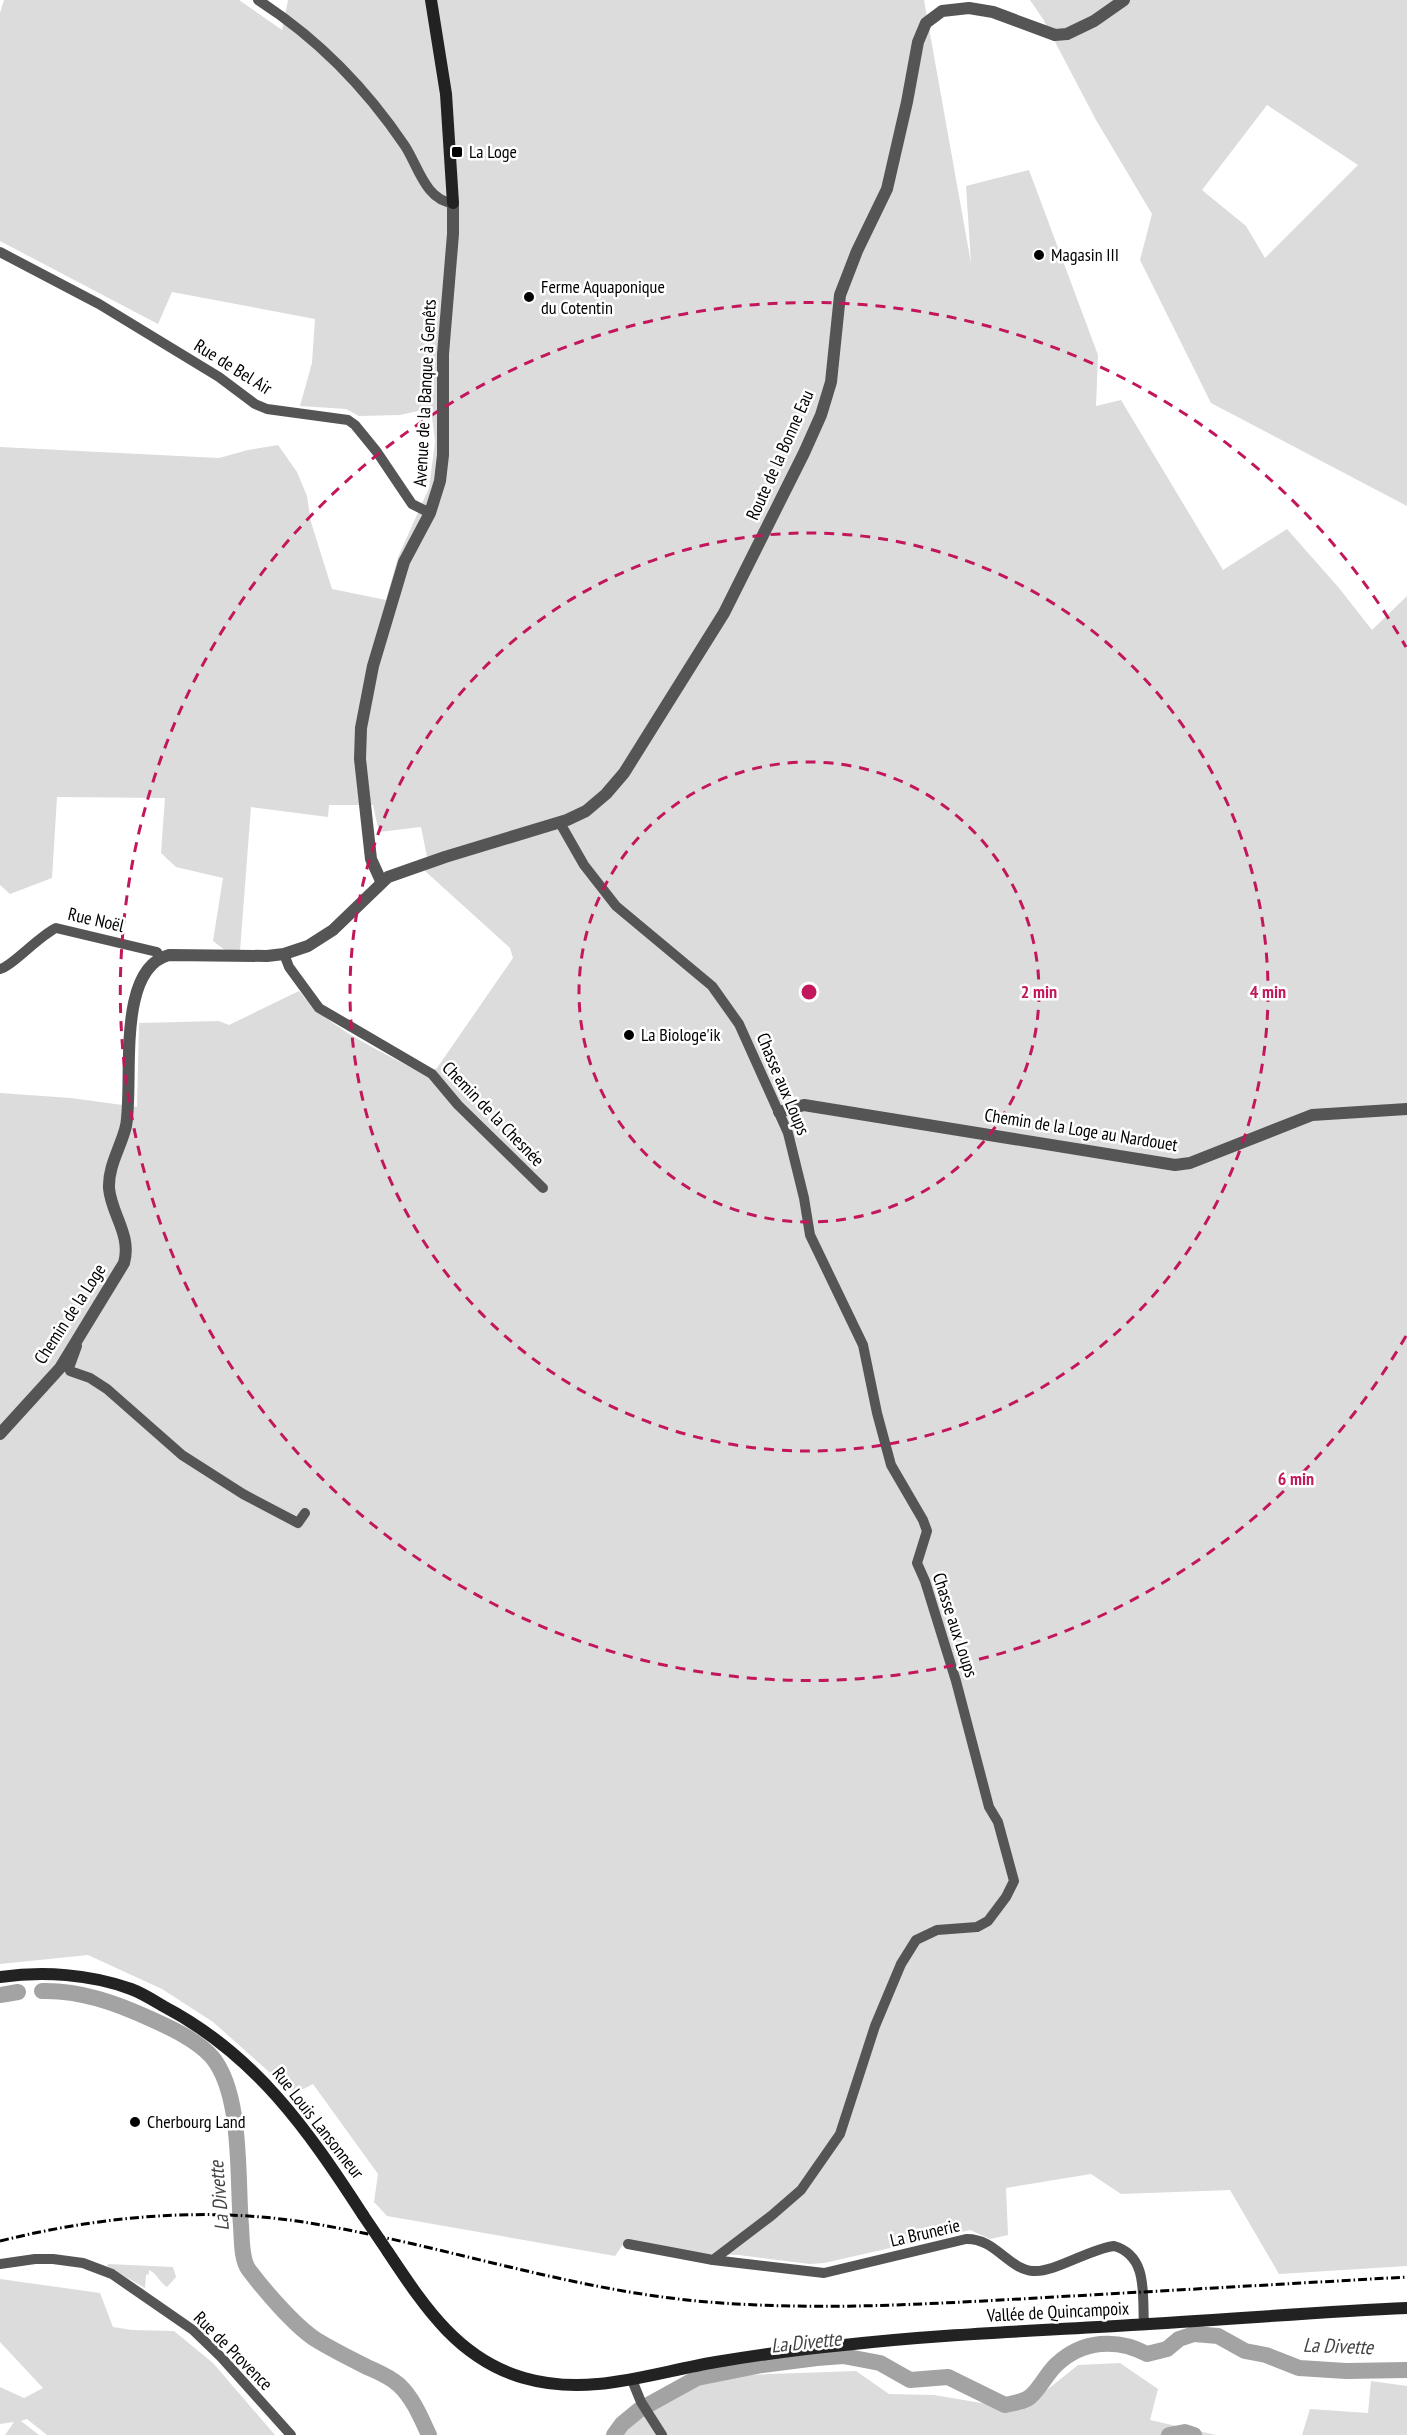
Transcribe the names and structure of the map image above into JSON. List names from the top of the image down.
{
  "streets": {
    "main road": ["Avenue de la Banque à Genêts", "Rue Louis Lansonneur", "Vallée de Quincampoix"],
    "street": [
      "Rue de Bel Air",
      "Route de la Bonne Eau",
      "Rue Noël",
      "Chasse aux Loups",
      "Chemin de la Chesnée",
      "Chemin de la Loge au Nardouet",
      "Chemin de la Loge",
      "La Brunerie",
      "Rue de Provence"
    ]
  },
  "crossings": [
    ["Rue de Bel Air", "Avenue de la Banque à Genêts"],
    ["Avenue de la Banque à Genêts", "Route de la Bonne Eau"],
    ["Route de la Bonne Eau", "Chasse aux Loups"],
    ["Rue Noël", "Chemin de la Loge"],
    ["Chasse aux Loups", "Chemin de la Loge au Nardouet"],
    ["Chasse aux Loups", "La Brunerie"],
    ["Rue Louis Lansonneur", "Vallée de Quincampoix"],
    ["La Brunerie", "Vallée de Quincampoix"]
  ],
  "water": ["La Divette"],
  "places": {
    "transit": ["La Loge"],
    "other": [
      "Magasin III",
      "Ferme Aquaponique du Cotentin",
      "La Biologe'ik",
      "Cherbourg Land"
    ]
  },
  "rings": ["2 min", "4 min", "6 min"]
}
